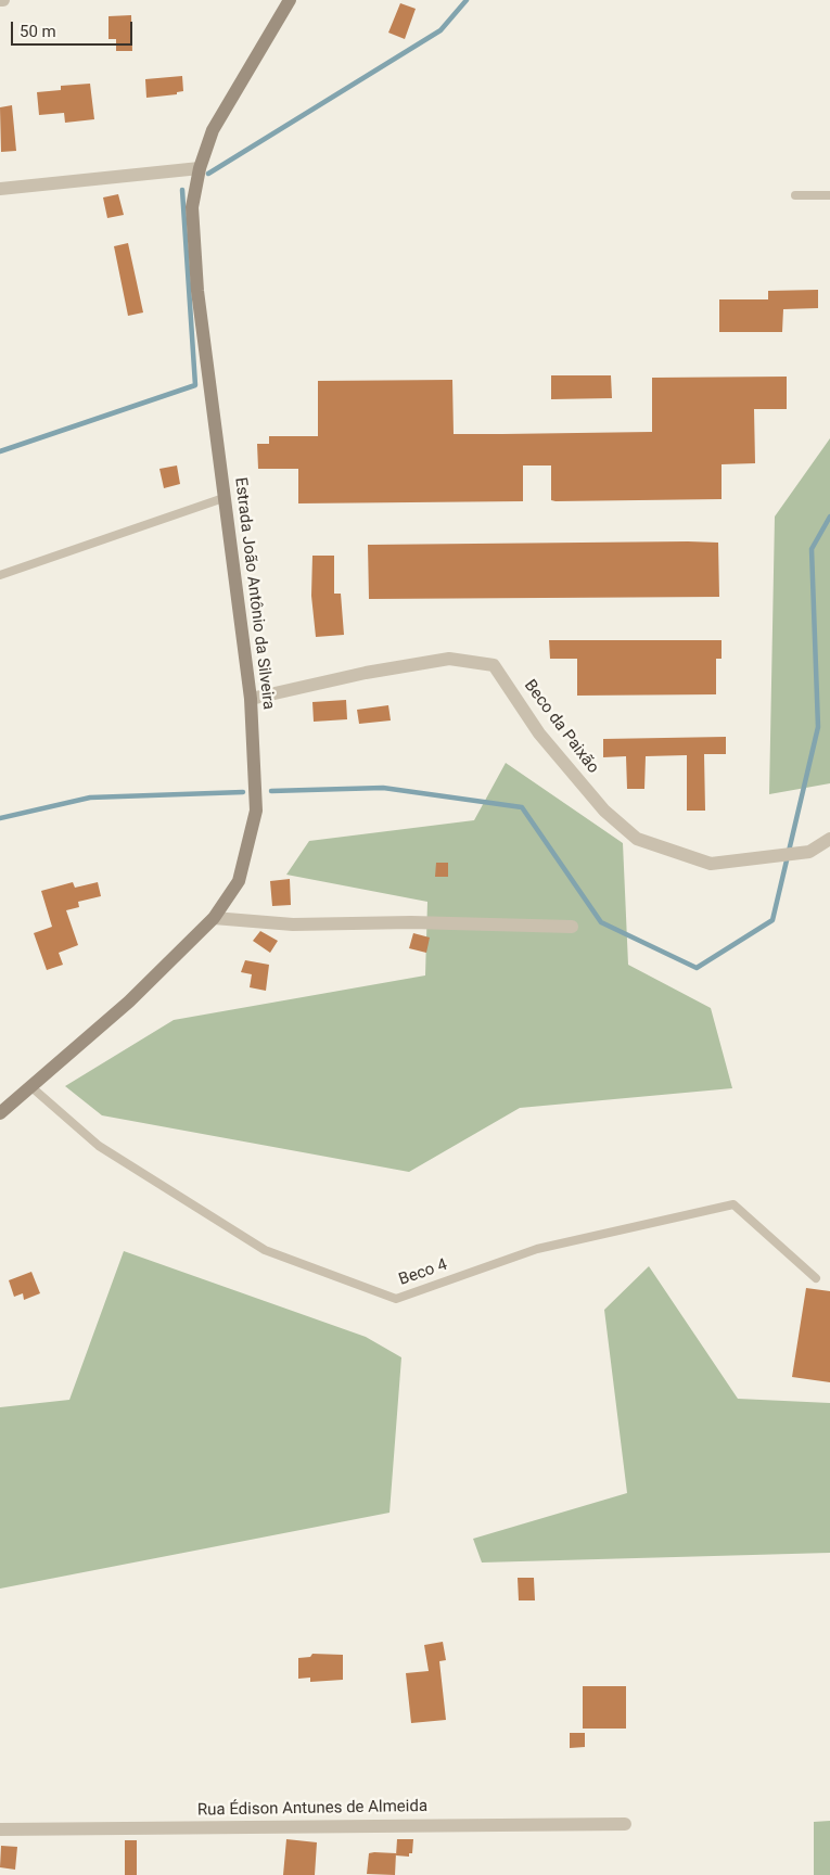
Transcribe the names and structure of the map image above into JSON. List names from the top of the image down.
{
  "streets": {
    "main road": ["Estrada João Antônio da Silveira"],
    "street": ["Beco da Paixão", "Rua Édison Antunes de Almeida"],
    "lane": ["Beco 4"]
  },
  "crossings": [
    ["Estrada João Antônio da Silveira", "Beco da Paixão"],
    ["Estrada João Antônio da Silveira", "Beco 4"]
  ],
  "scale_bar": "50 m"
}
